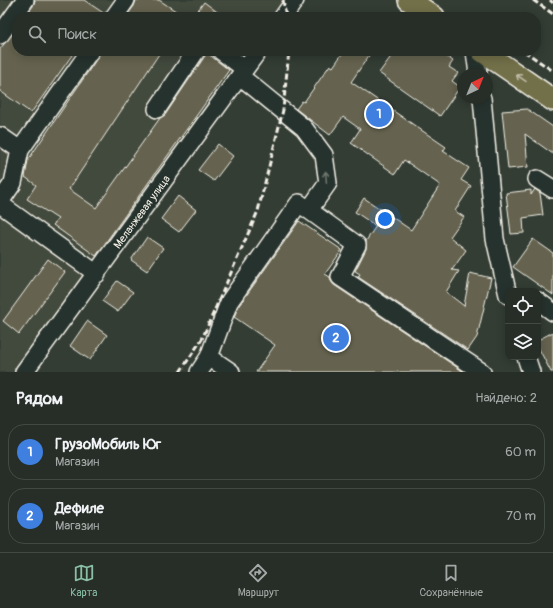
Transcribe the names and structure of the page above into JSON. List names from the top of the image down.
{
  "streets": {
    "street": ["Меланжевая улица"]
  },
  "north": "top right",
  "page": {
    "search": "Поиск",
    "pins": ["1", "2"],
    "heading": ["Рядом", "Найдено: 2"],
    "list": [
      {
        "mark": "1",
        "name": "ГрузоМобиль Юг",
        "note": "Магазин",
        "value": "60 m"
      },
      {
        "mark": "2",
        "name": "Дефиле",
        "note": "Магазин",
        "value": "70 m"
      }
    ],
    "nav": ["Карта", "Маршрут", "Сохранённые"]
  }
}
